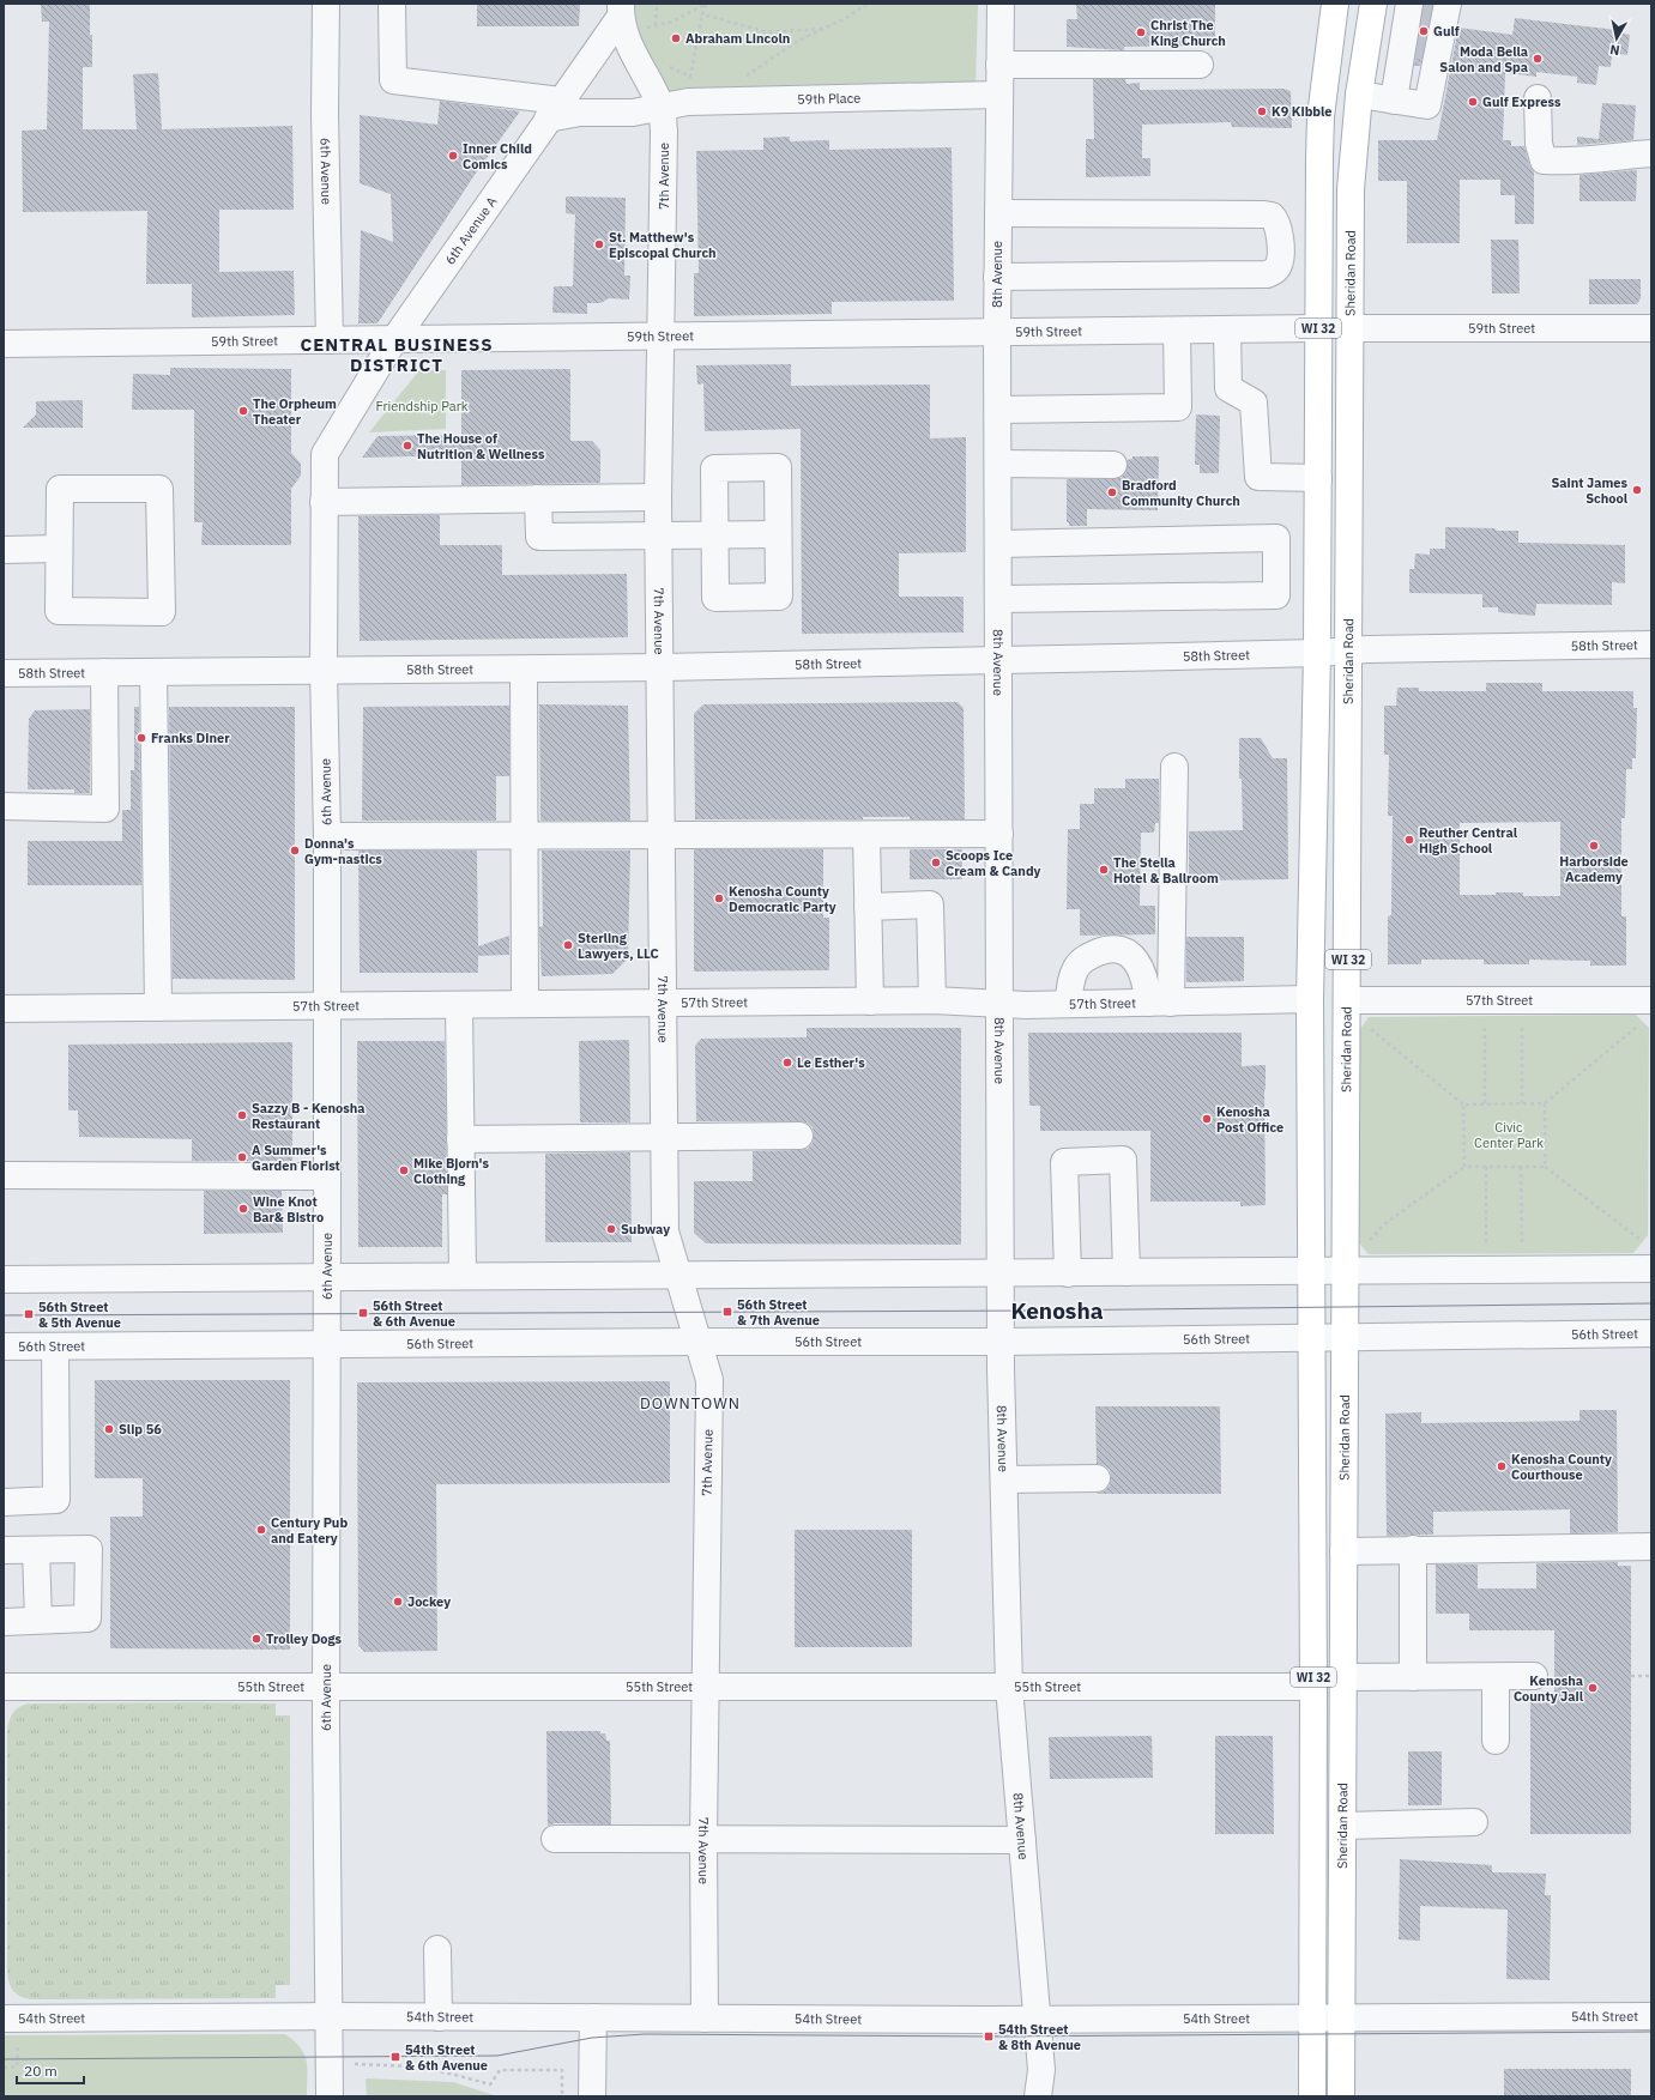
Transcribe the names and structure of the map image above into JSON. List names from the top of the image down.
{
  "streets": {
    "main road": ["Sheridan Road", "WI 32"],
    "street": [
      "59th Place",
      "6th Avenue",
      "7th Avenue",
      "6th Avenue A",
      "8th Avenue",
      "59th Street",
      "58th Street",
      "57th Street",
      "56th Street",
      "55th Street",
      "54th Street"
    ]
  },
  "crossings": [
    ["59th Place", "7th Avenue"],
    ["59th Place", "8th Avenue"],
    ["6th Avenue", "6th Avenue A"],
    ["6th Avenue", "59th Street"],
    ["6th Avenue", "58th Street"],
    ["6th Avenue", "57th Street"],
    ["6th Avenue", "56th Street"],
    ["6th Avenue", "55th Street"],
    ["6th Avenue", "54th Street"],
    ["7th Avenue", "6th Avenue A"],
    ["7th Avenue", "59th Street"],
    ["7th Avenue", "58th Street"],
    ["7th Avenue", "57th Street"],
    ["7th Avenue", "56th Street"],
    ["7th Avenue", "55th Street"],
    ["7th Avenue", "54th Street"],
    ["6th Avenue A", "59th Street"],
    ["Sheridan Road", "59th Street"],
    ["Sheridan Road", "58th Street"],
    ["Sheridan Road", "57th Street"],
    ["Sheridan Road", "56th Street"],
    ["Sheridan Road", "54th Street"],
    ["8th Avenue", "59th Street"],
    ["8th Avenue", "58th Street"],
    ["8th Avenue", "57th Street"],
    ["8th Avenue", "56th Street"],
    ["8th Avenue", "55th Street"],
    ["8th Avenue", "54th Street"],
    ["WI 32", "59th Street"],
    ["WI 32", "58th Street"],
    ["WI 32", "57th Street"],
    ["WI 32", "56th Street"],
    ["WI 32", "55th Street"],
    ["WI 32", "54th Street"]
  ],
  "districts": ["CENTRAL BUSINESS DISTRICT", "Kenosha", "DOWNTOWN"],
  "parks": ["Friendship Park", "Civic Center Park"],
  "places": {
    "other": [
      "Gulf",
      "Christ The King Church",
      "Abraham Lincoln",
      "Moda Bella Salon and Spa",
      "Gulf Express",
      "K9 Kibble",
      "Inner Child Comics",
      "St. Matthew's Episcopal Church",
      "The Orpheum Theater",
      "The House of Nutrition & Wellness",
      "Saint James School",
      "Bradford Community Church",
      "Franks Diner",
      "Reuther Central High School",
      "Harborside Academy",
      "Donna's Gym-nastics",
      "Scoops Ice Cream & Candy",
      "The Stella Hotel & Ballroom",
      "Kenosha County Democratic Party",
      "Sterling Lawyers, LLC",
      "Le Esther's",
      "Sazzy B - Kenosha Restaurant",
      "Kenosha Post Office",
      "A Summer's Garden Florist",
      "Mike Bjorn's Clothing",
      "Wine Knot Bar& Bistro",
      "Subway",
      "Slip 56",
      "Kenosha County Courthouse",
      "Century Pub and Eatery",
      "Jockey",
      "Trolley Dogs",
      "Kenosha County Jail"
    ],
    "transit": [
      "56th Street & 7th Avenue",
      "56th Street & 6th Avenue",
      "56th Street & 5th Avenue",
      "54th Street & 8th Avenue",
      "54th Street & 6th Avenue"
    ]
  },
  "scale_bar": "20 m",
  "north": "bottom"
}
